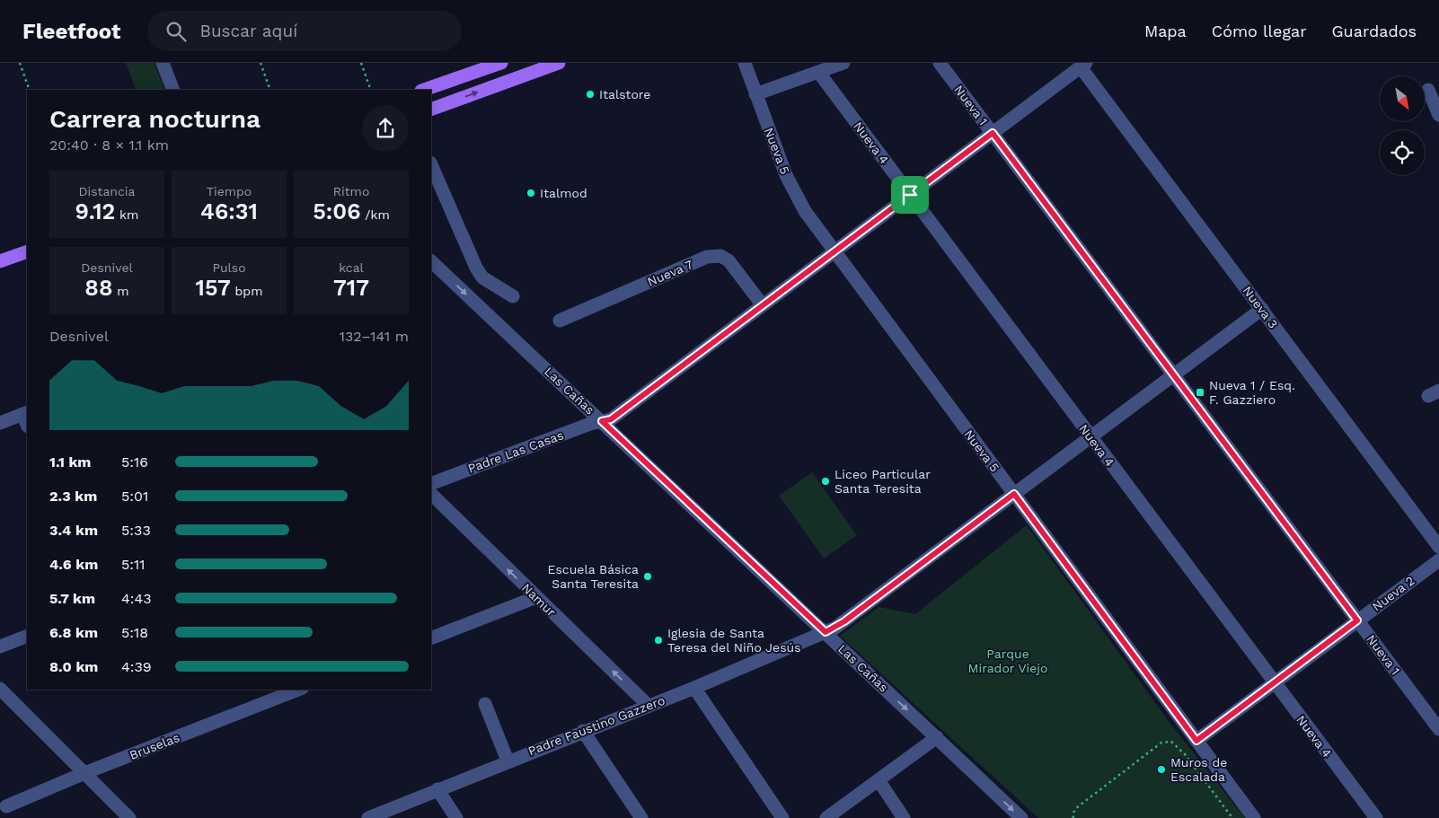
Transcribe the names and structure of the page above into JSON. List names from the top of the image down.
{
  "streets": {
    "street": [
      "Nueva 1",
      "Nueva 4",
      "Nueva 5",
      "Nueva 7",
      "Nueva 3",
      "Las Cañas",
      "Padre Las Casas",
      "Nueva 2",
      "Namur",
      "Padre Faustino Gazzero",
      "Bruselas"
    ]
  },
  "crossings": [
    ["Nueva 1", "Padre Las Casas"],
    ["Nueva 1", "Nueva 2"],
    ["Nueva 1", "Padre Faustino Gazzero"],
    ["Nueva 4", "Padre Las Casas"],
    ["Nueva 4", "Nueva 2"],
    ["Nueva 4", "Padre Faustino Gazzero"],
    ["Nueva 5", "Padre Las Casas"],
    ["Nueva 5", "Nueva 2"],
    ["Nueva 5", "Padre Faustino Gazzero"],
    ["Nueva 7", "Padre Las Casas"],
    ["Nueva 3", "Padre Las Casas"],
    ["Nueva 3", "Padre Faustino Gazzero"],
    ["Las Cañas", "Padre Las Casas"],
    ["Las Cañas", "Padre Faustino Gazzero"],
    ["Namur", "Padre Faustino Gazzero"]
  ],
  "one_way": ["Las Cañas", "Namur"],
  "parks": ["Parque Mirador Viejo"],
  "places": {
    "other": [
      "Italstore",
      "Italmod",
      "Liceo Particular Santa Teresita",
      "Escuela Básica Santa Teresita",
      "Iglesia de Santa Teresa del Niño Jesús",
      "Muros de Escalada"
    ],
    "transit": ["Nueva 1 / Esq. F. Gazziero"]
  },
  "north": "bottom right",
  "page": {
    "header": "Fleetfoot",
    "search": "Buscar aquí",
    "nav": ["Mapa", "Cómo llegar", "Guardados"],
    "heading": ["Carrera nocturna", "20:40 · 8 × 1.1 km"],
    "stats": [
      ["Distancia", "9.12 km"],
      ["Tiempo", "46:31"],
      ["Ritmo", "5:06 /km"],
      ["Desnivel", "88 m"],
      ["Pulso", "157 bpm"],
      ["kcal", "717"]
    ],
    "chart": ["Desnivel", "132–141 m"],
    "list": [
      {
        "name": "1.1 km",
        "note": "5:16"
      },
      {
        "name": "2.3 km",
        "note": "5:01"
      },
      {
        "name": "3.4 km",
        "note": "5:33"
      },
      {
        "name": "4.6 km",
        "note": "5:11"
      },
      {
        "name": "5.7 km",
        "note": "4:43"
      },
      {
        "name": "6.8 km",
        "note": "5:18"
      },
      {
        "name": "8.0 km",
        "note": "4:39"
      }
    ]
  }
}
